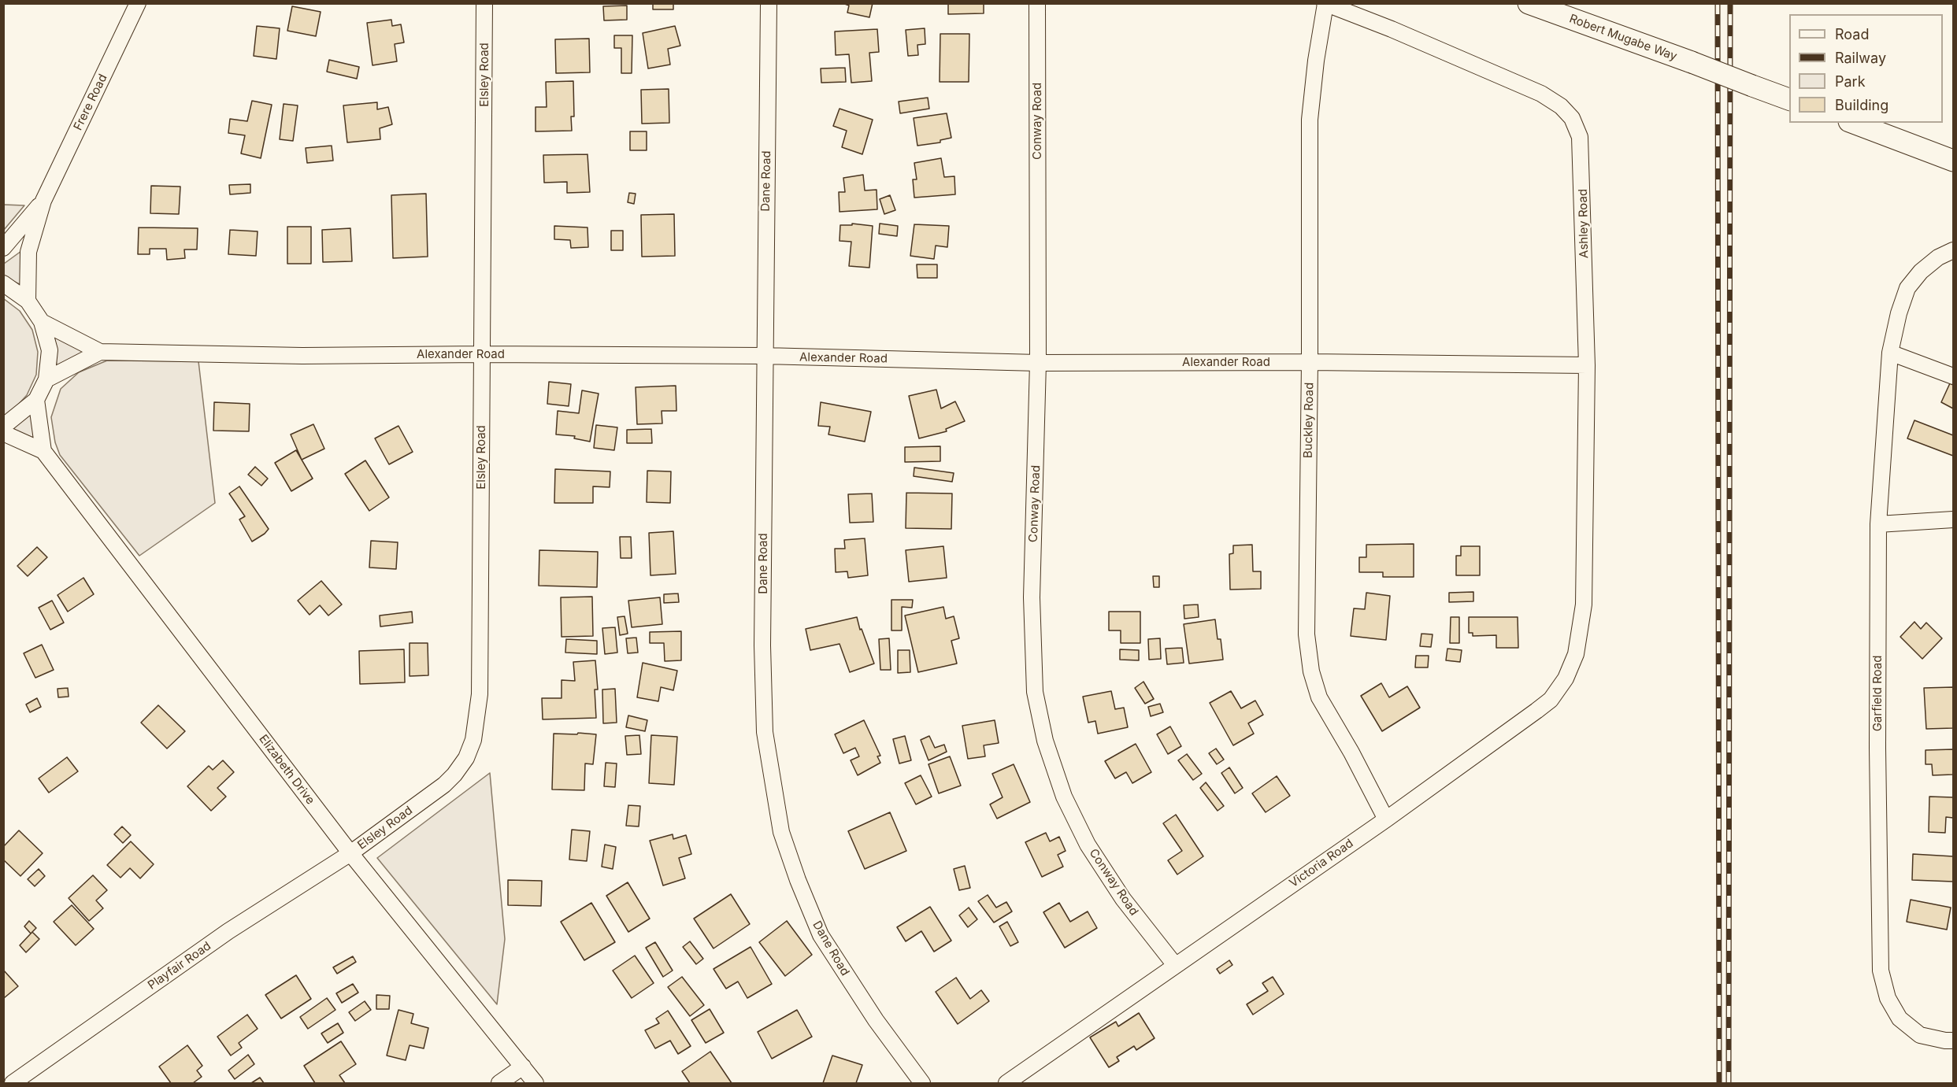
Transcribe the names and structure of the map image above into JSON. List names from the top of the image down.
{
  "streets": {
    "main road": ["Robert Mugabe Way"],
    "street": [
      "Elsley Road",
      "Frere Road",
      "Conway Road",
      "Dane Road",
      "Ashley Road",
      "Alexander Road",
      "Buckley Road",
      "Garfield Road",
      "Elizabeth Drive",
      "Victoria Road",
      "Playfair Road"
    ]
  },
  "crossings": [
    ["Elsley Road", "Alexander Road"],
    ["Elsley Road", "Elizabeth Drive"],
    ["Elsley Road", "Playfair Road"],
    ["Conway Road", "Alexander Road"],
    ["Conway Road", "Victoria Road"],
    ["Dane Road", "Alexander Road"],
    ["Ashley Road", "Alexander Road"],
    ["Ashley Road", "Buckley Road"],
    ["Ashley Road", "Victoria Road"],
    ["Alexander Road", "Buckley Road"],
    ["Buckley Road", "Victoria Road"],
    ["Elizabeth Drive", "Playfair Road"]
  ],
  "legend": [
    "Road",
    "Railway",
    "Park",
    "Building"
  ]
}
